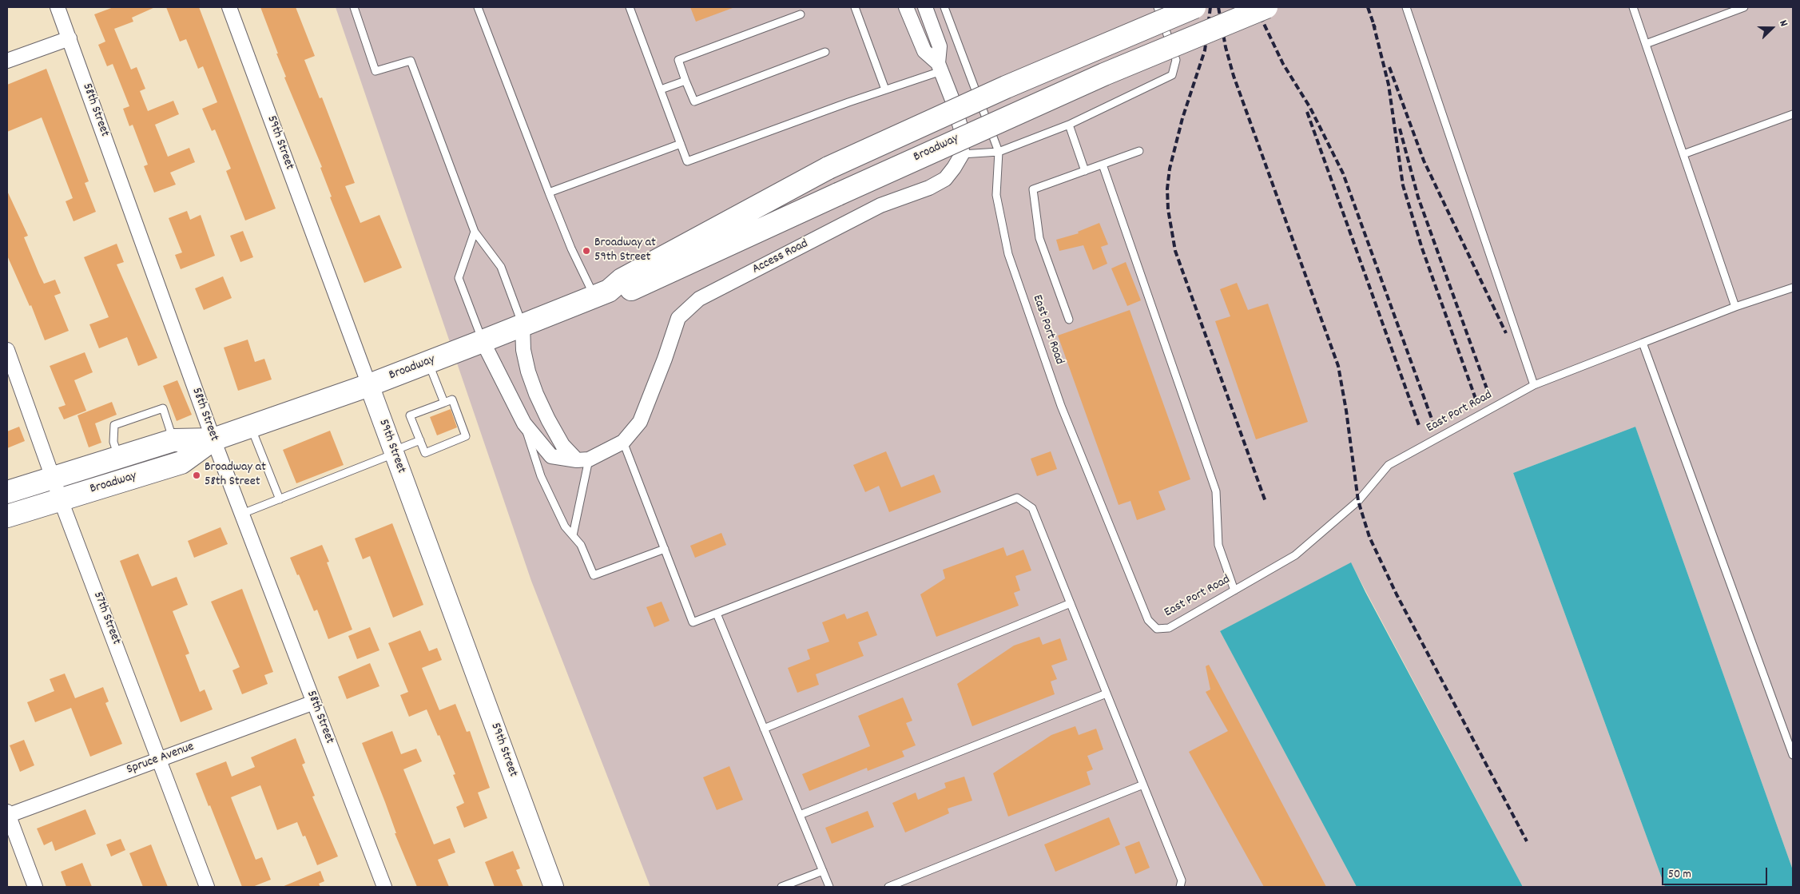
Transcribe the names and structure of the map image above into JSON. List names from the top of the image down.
{
  "streets": {
    "main road": ["Broadway"],
    "street": [
      "58th Street",
      "59th Street",
      "Access Road",
      "57th Street",
      "Spruce Avenue"
    ],
    "lane": ["East Port Road"]
  },
  "crossings": [
    ["58th Street", "Broadway"],
    ["58th Street", "Spruce Avenue"],
    ["59th Street", "Broadway"],
    ["Broadway", "57th Street"],
    ["57th Street", "Spruce Avenue"]
  ],
  "places": ["Broadway at 59th Street", "Broadway at 58th Street"],
  "scale_bar": "50 m",
  "north": "right"
}
